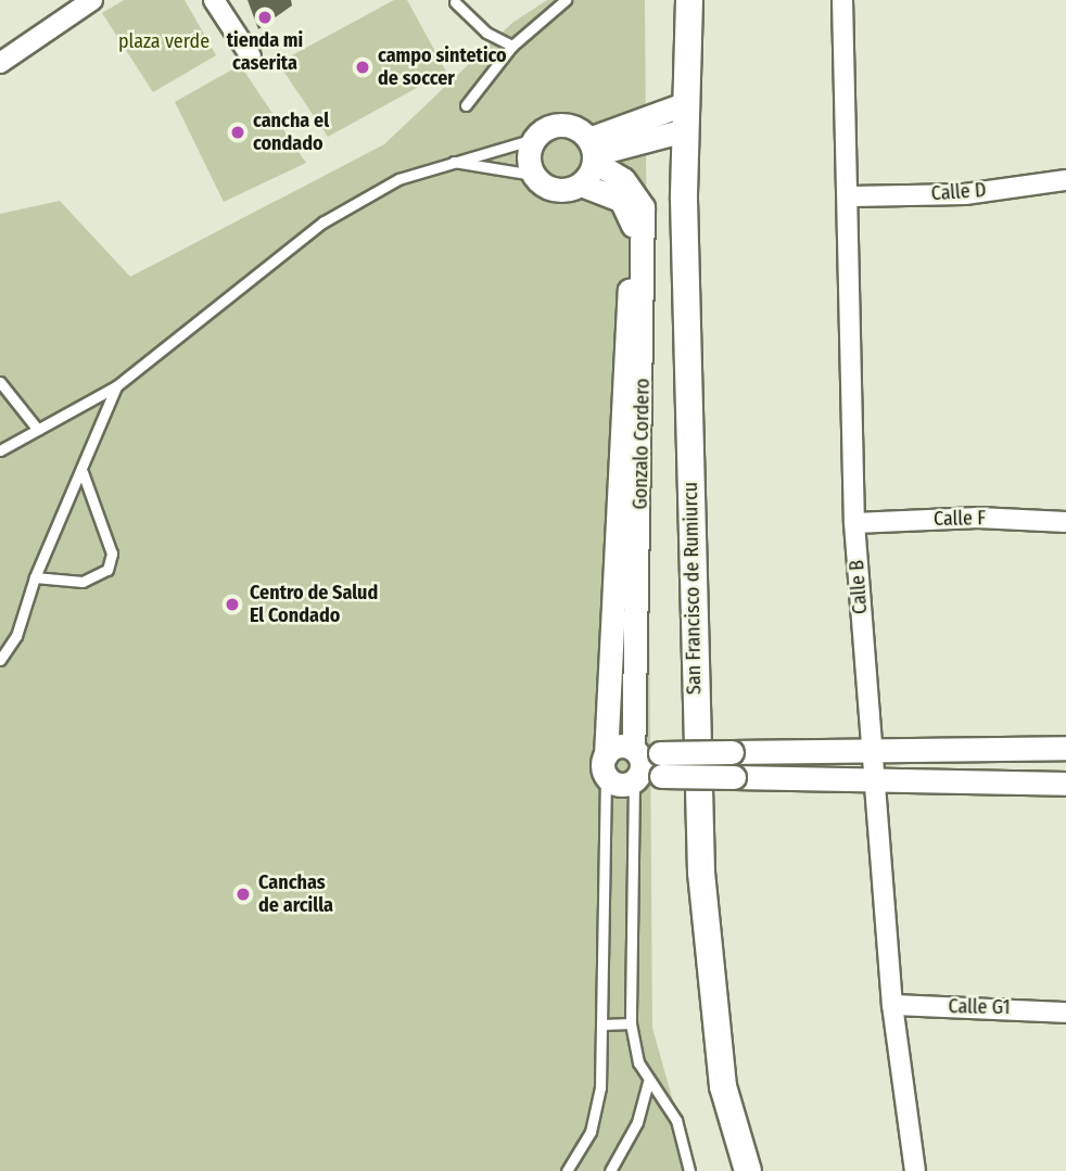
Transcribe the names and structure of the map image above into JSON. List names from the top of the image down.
{
  "streets": {
    "main road": ["San Francisco de Rumiurcu"],
    "street": [
      "Calle D",
      "Gonzalo Cordero",
      "Calle F",
      "Calle B",
      "Calle G1"
    ]
  },
  "crossings": [
    ["Calle D", "Calle B"],
    ["Calle F", "Calle B"],
    ["Calle B", "Calle G1"]
  ],
  "parks": ["plaza verde"],
  "places": [
    "tienda mi caserita",
    "campo sintetico de soccer",
    "cancha el condado",
    "Centro de Salud El Condado",
    "Canchas de arcilla"
  ]
}
